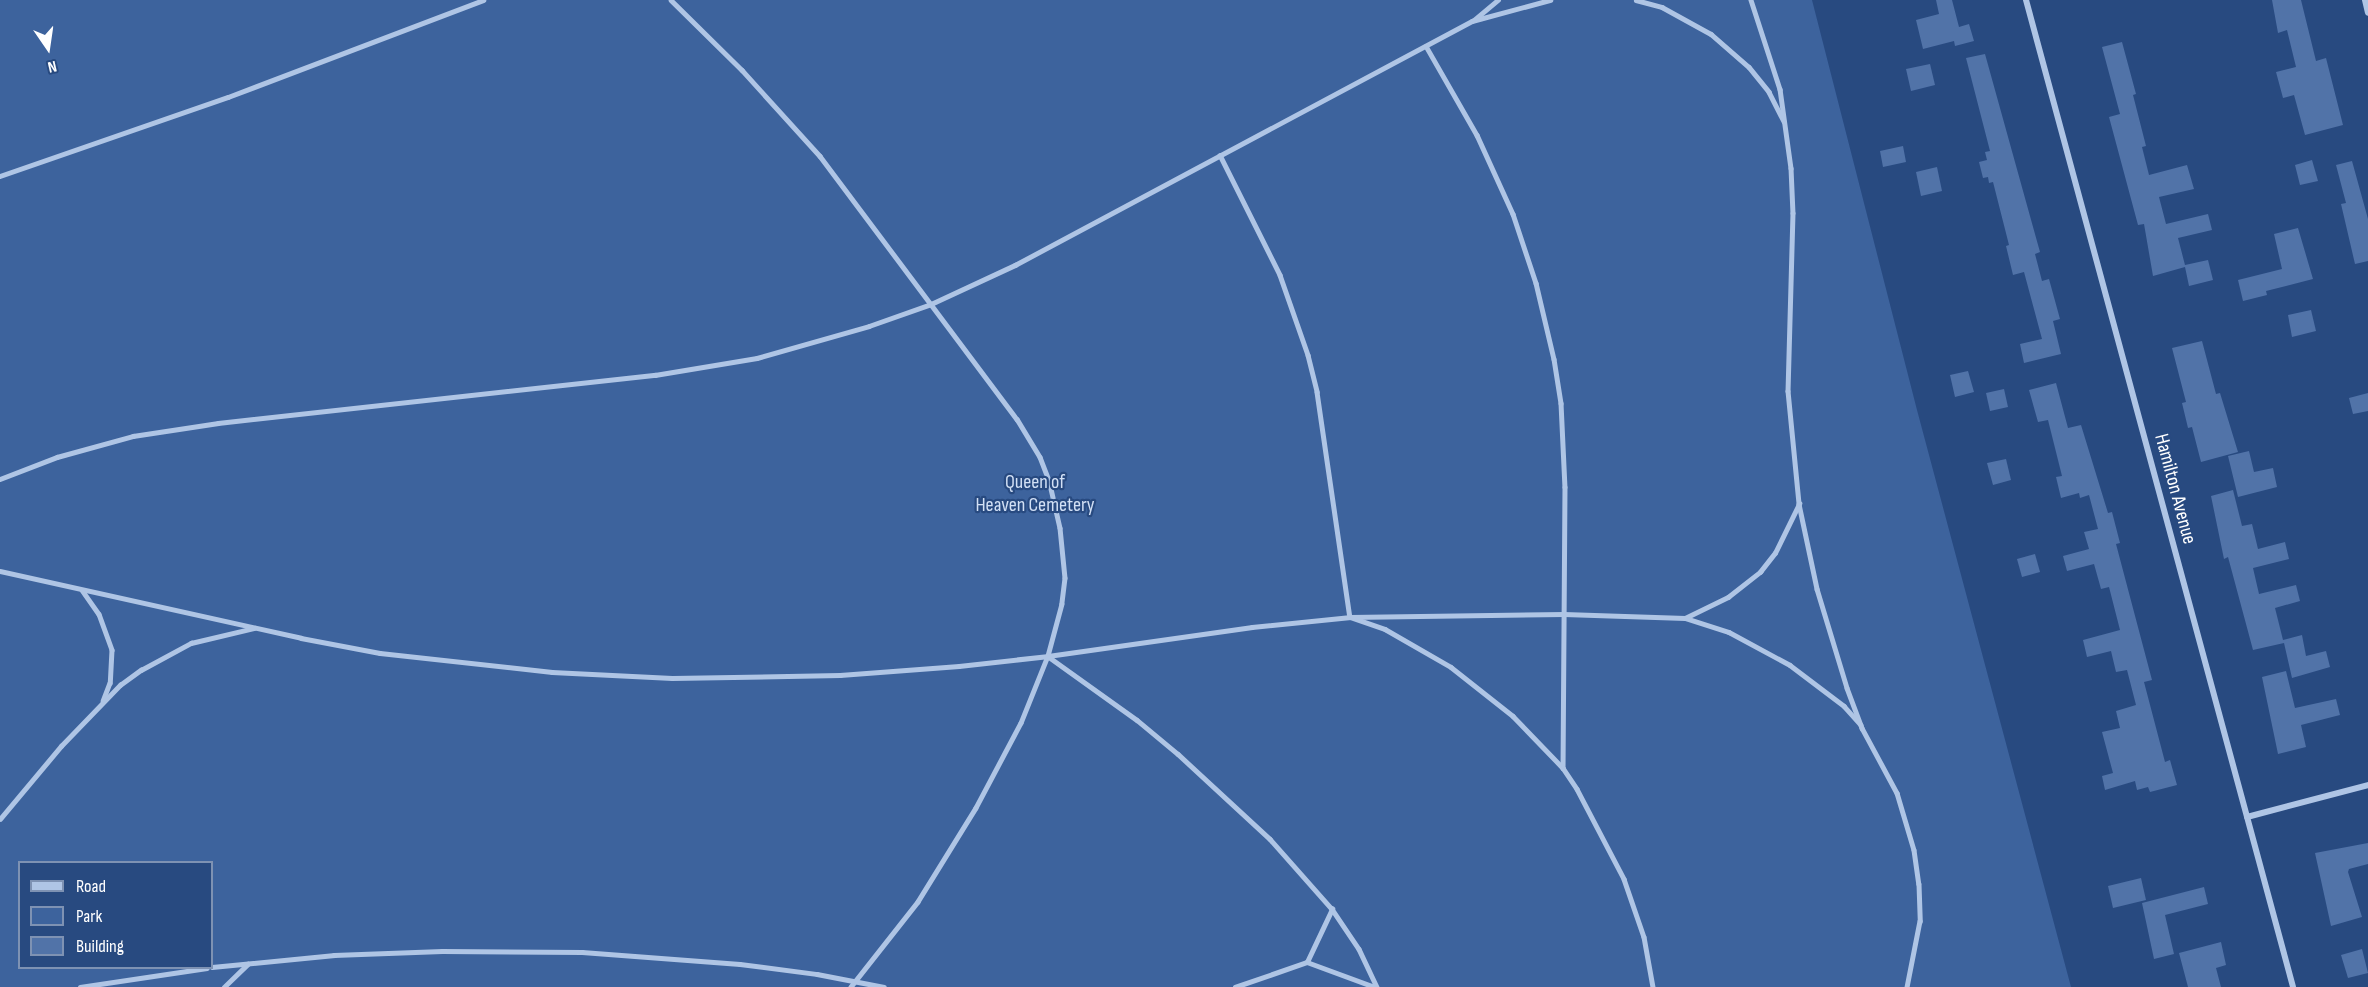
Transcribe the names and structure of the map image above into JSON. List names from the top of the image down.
{
  "streets": {
    "street": ["Hamilton Avenue"]
  },
  "parks": ["Queen of Heaven Cemetery"],
  "legend": ["Road", "Park", "Building"],
  "north": "bottom"
}
